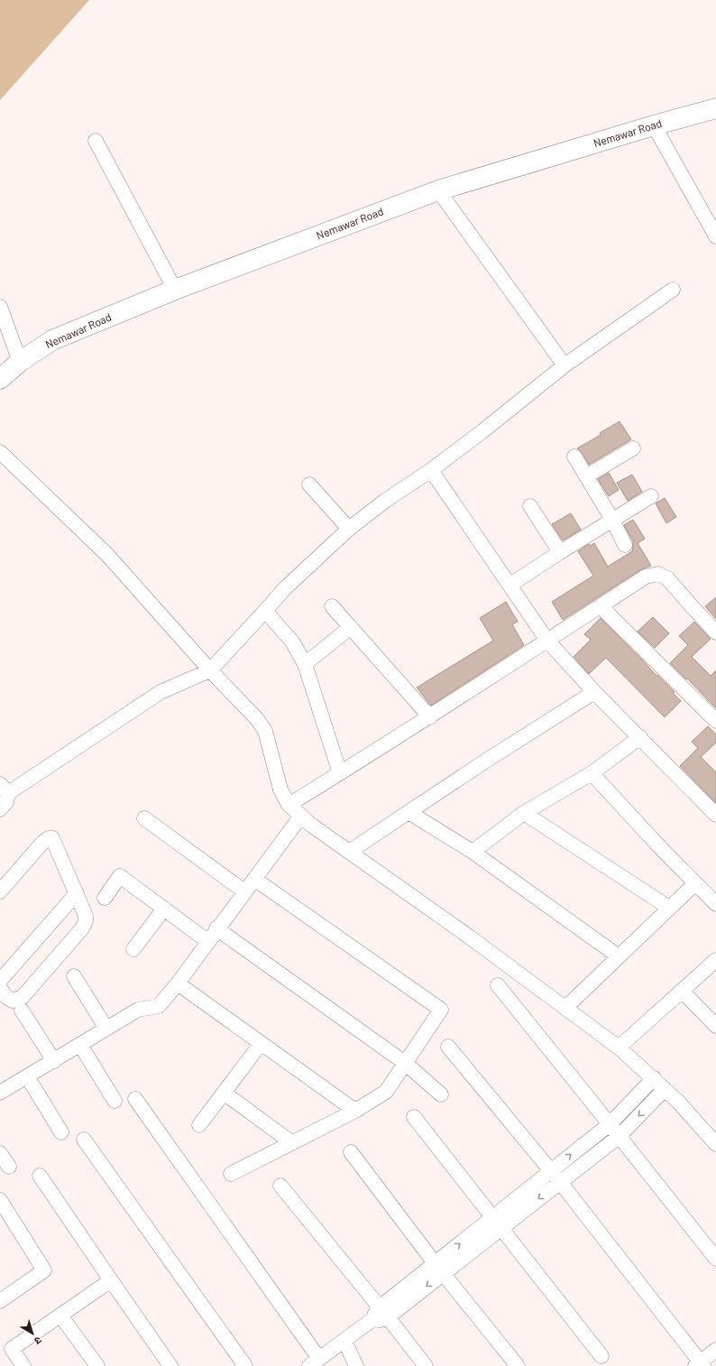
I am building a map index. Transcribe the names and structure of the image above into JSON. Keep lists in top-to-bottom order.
{
  "streets": {
    "highway": ["Nemawar Road"]
  },
  "north": "bottom right"
}
